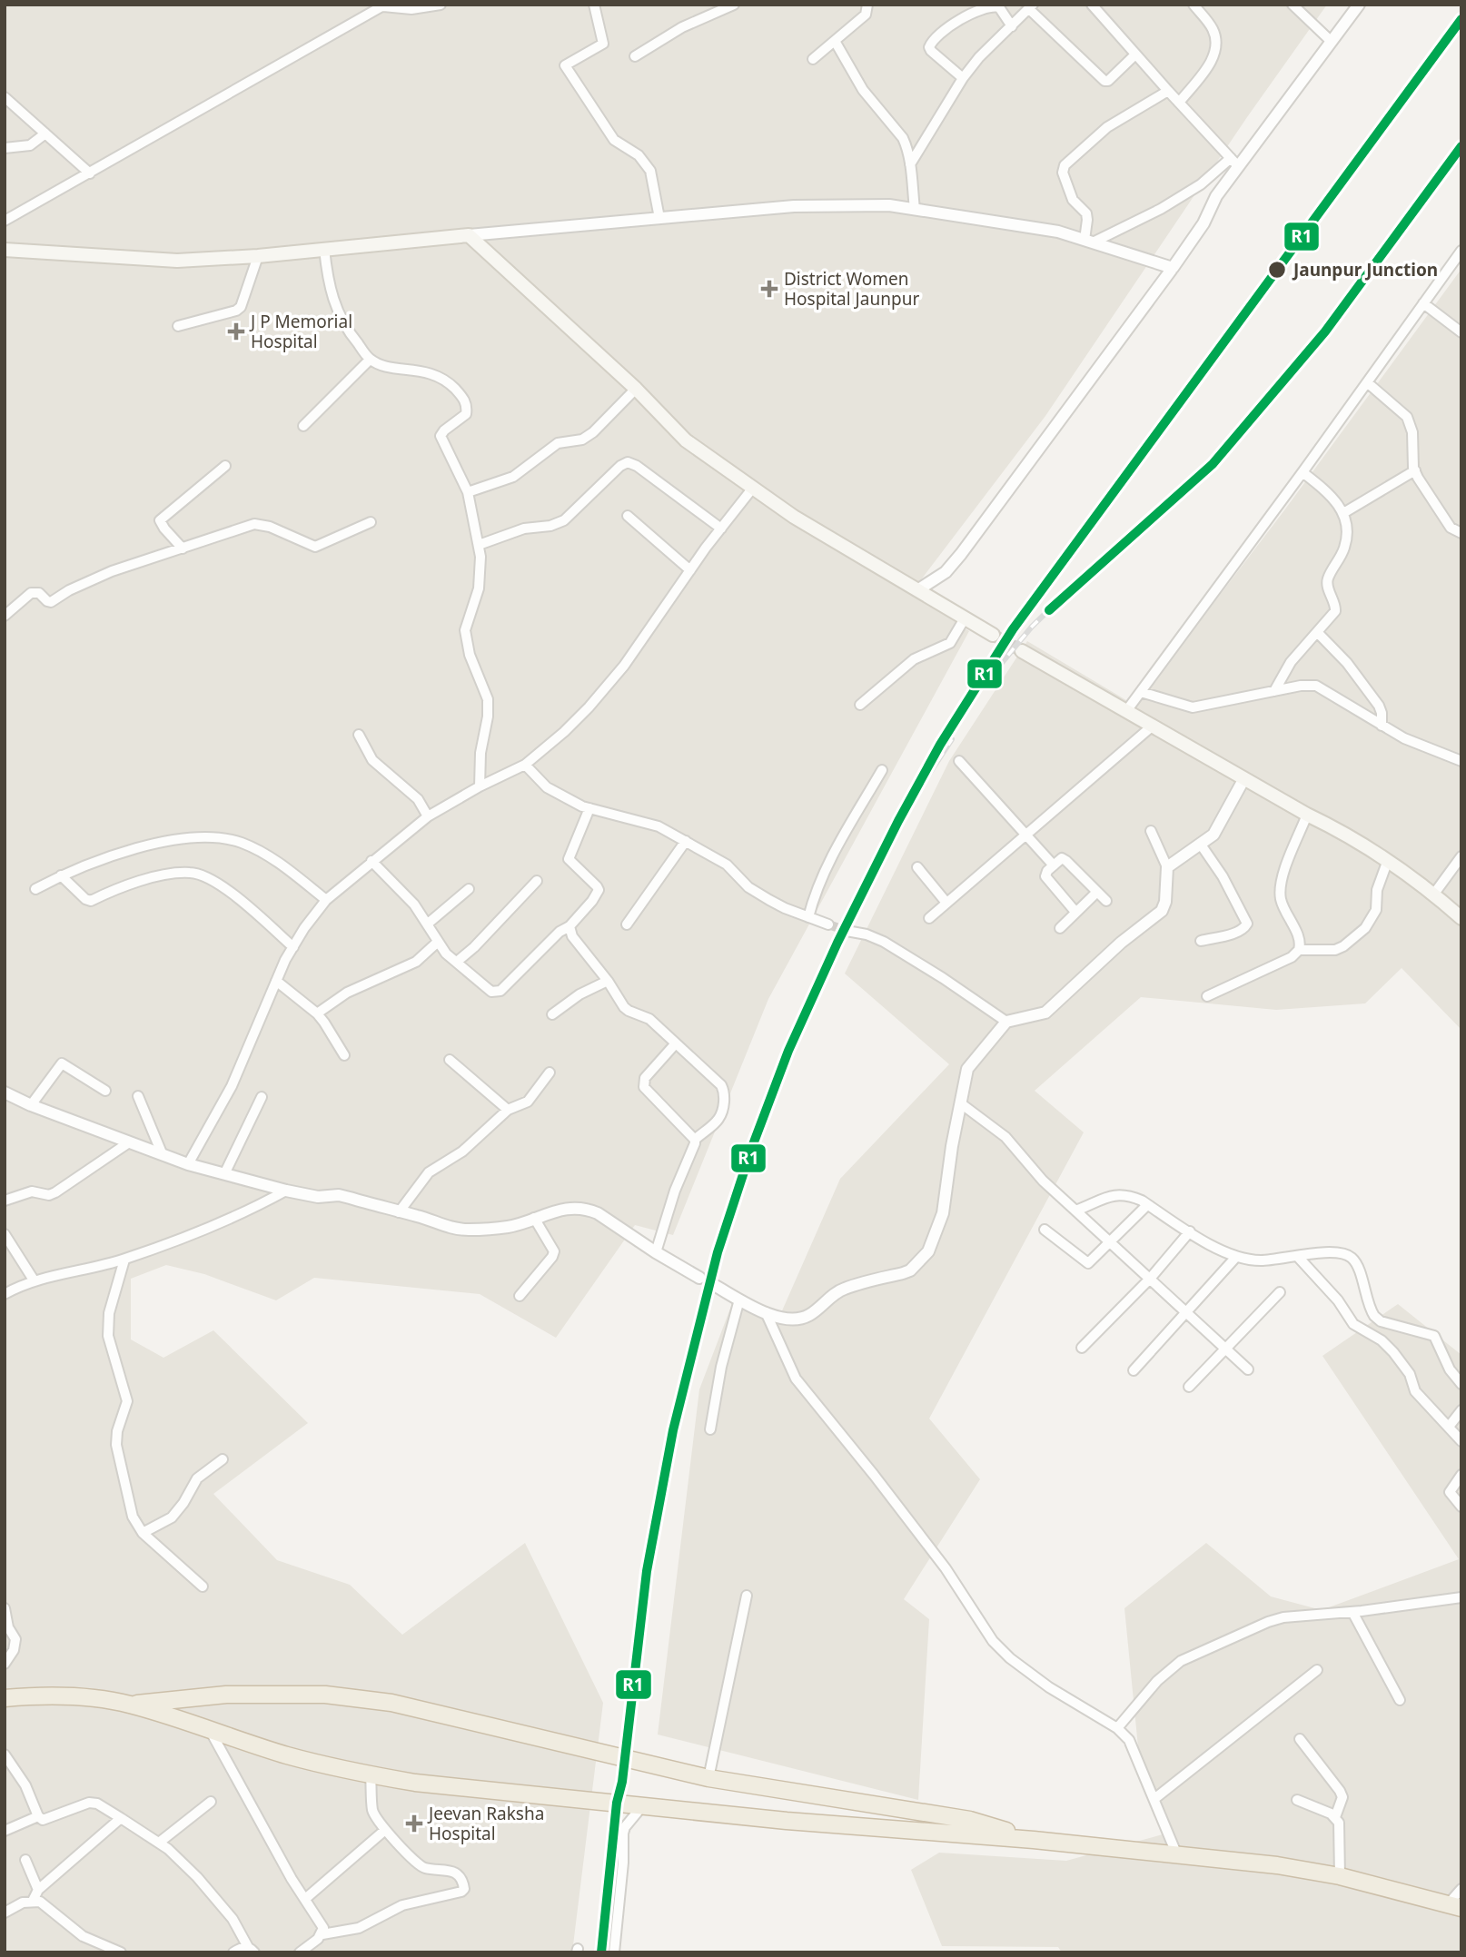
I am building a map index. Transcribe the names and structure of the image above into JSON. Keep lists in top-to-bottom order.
{
  "places": {
    "other": ["Jaunpur Junction"],
    "health": ["District Women Hospital Jaunpur", "J P Memorial Hospital", "Jeevan Raksha Hospital"]
  },
  "lines": ["transit line R1"]
}
